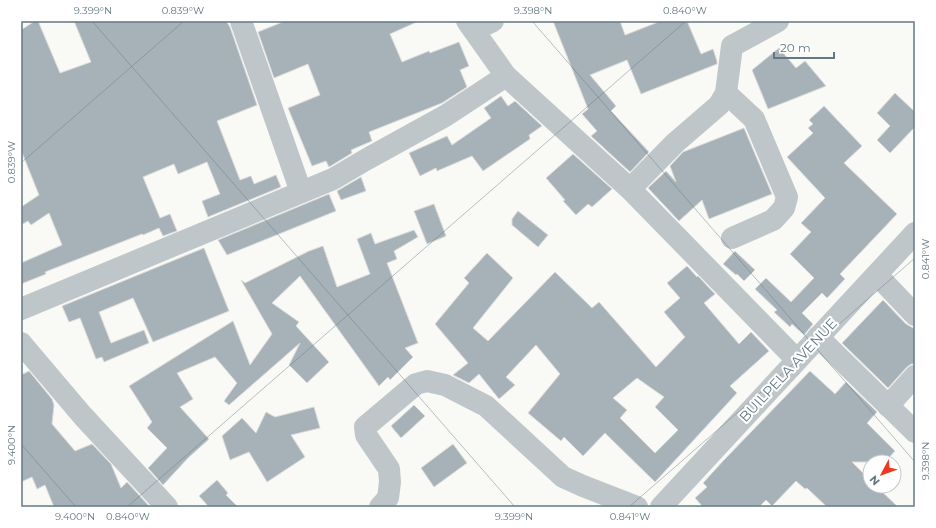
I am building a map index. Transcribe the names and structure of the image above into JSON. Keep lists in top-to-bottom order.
{
  "streets": {
    "street": ["BUILPELA AVENUE"]
  },
  "scale_bar": "20 m",
  "north": "bottom left",
  "coordinates": [
    "9.399°N",
    "0.839°W",
    "9.398°N",
    "0.840°W",
    "0.841°W",
    "9.400°N"
  ]
}
